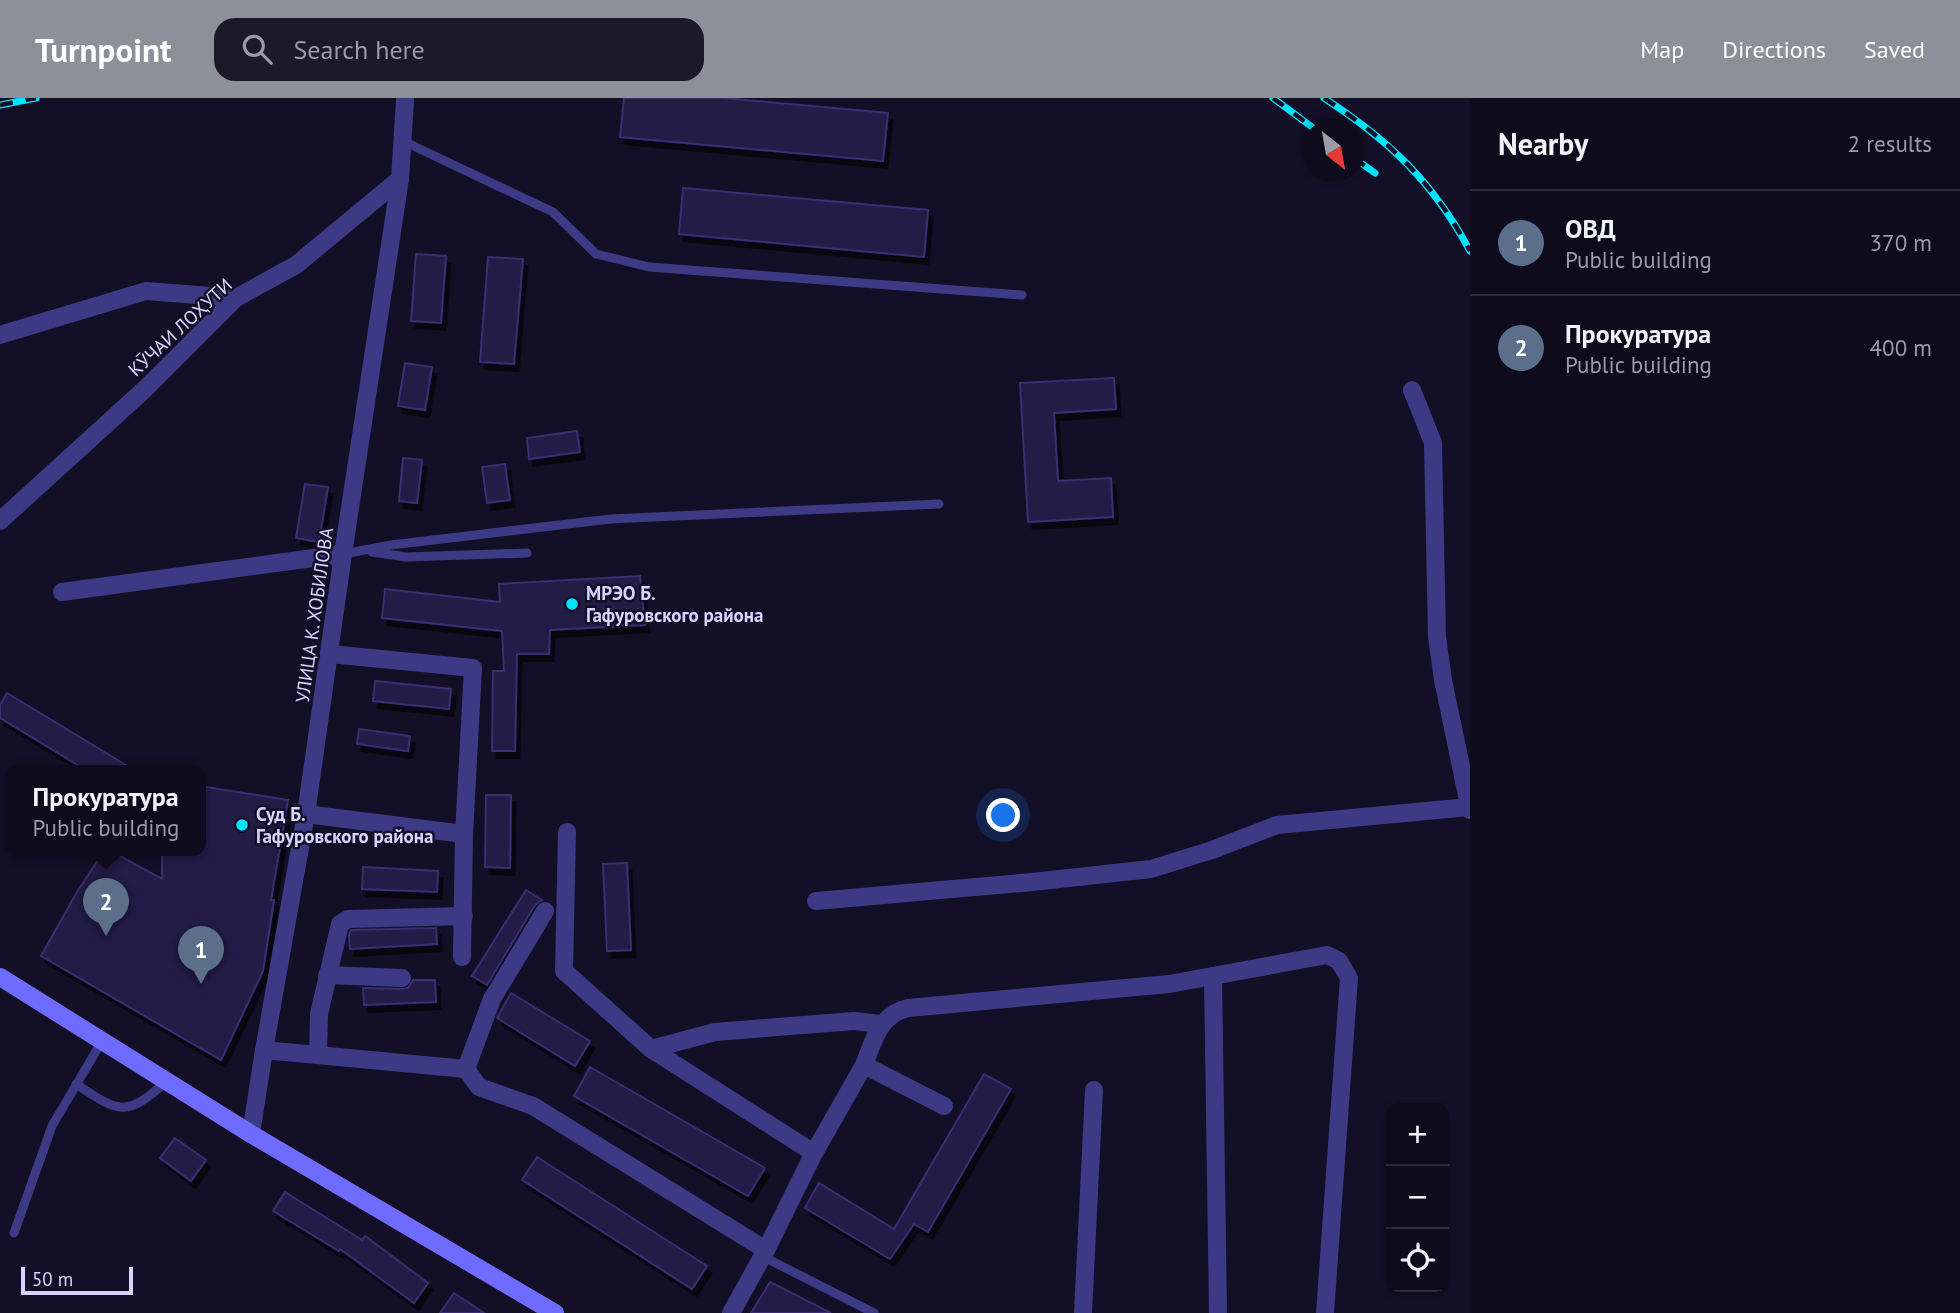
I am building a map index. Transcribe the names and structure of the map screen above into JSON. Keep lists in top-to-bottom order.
{
  "streets": {
    "street": ["КӮЧАИ ЛОҲУТИ", "УЛИЦА К. ХОБИЛОВА"]
  },
  "crossings": [
    ["КӮЧАИ ЛОҲУТИ", "УЛИЦА К. ХОБИЛОВА"]
  ],
  "places": ["МРЭО Б. Гафуровского района", "Суд Б. Гафуровского района"],
  "scale_bar": "50 m",
  "north": "bottom right",
  "page": {
    "header": "Turnpoint",
    "search": "Search here",
    "nav": ["Map", "Directions", "Saved"],
    "heading": ["Nearby", "2 results"],
    "list": [
      {
        "mark": "1",
        "name": "ОВД",
        "note": "Public building",
        "value": "370 m"
      },
      {
        "mark": "2",
        "name": "Прокуратура",
        "note": "Public building",
        "value": "400 m"
      }
    ],
    "popup": ["Прокуратура", "Public building"],
    "pins": ["2", "1"],
    "map_buttons": ["+", "−"],
    "scale": "50 m"
  }
}
